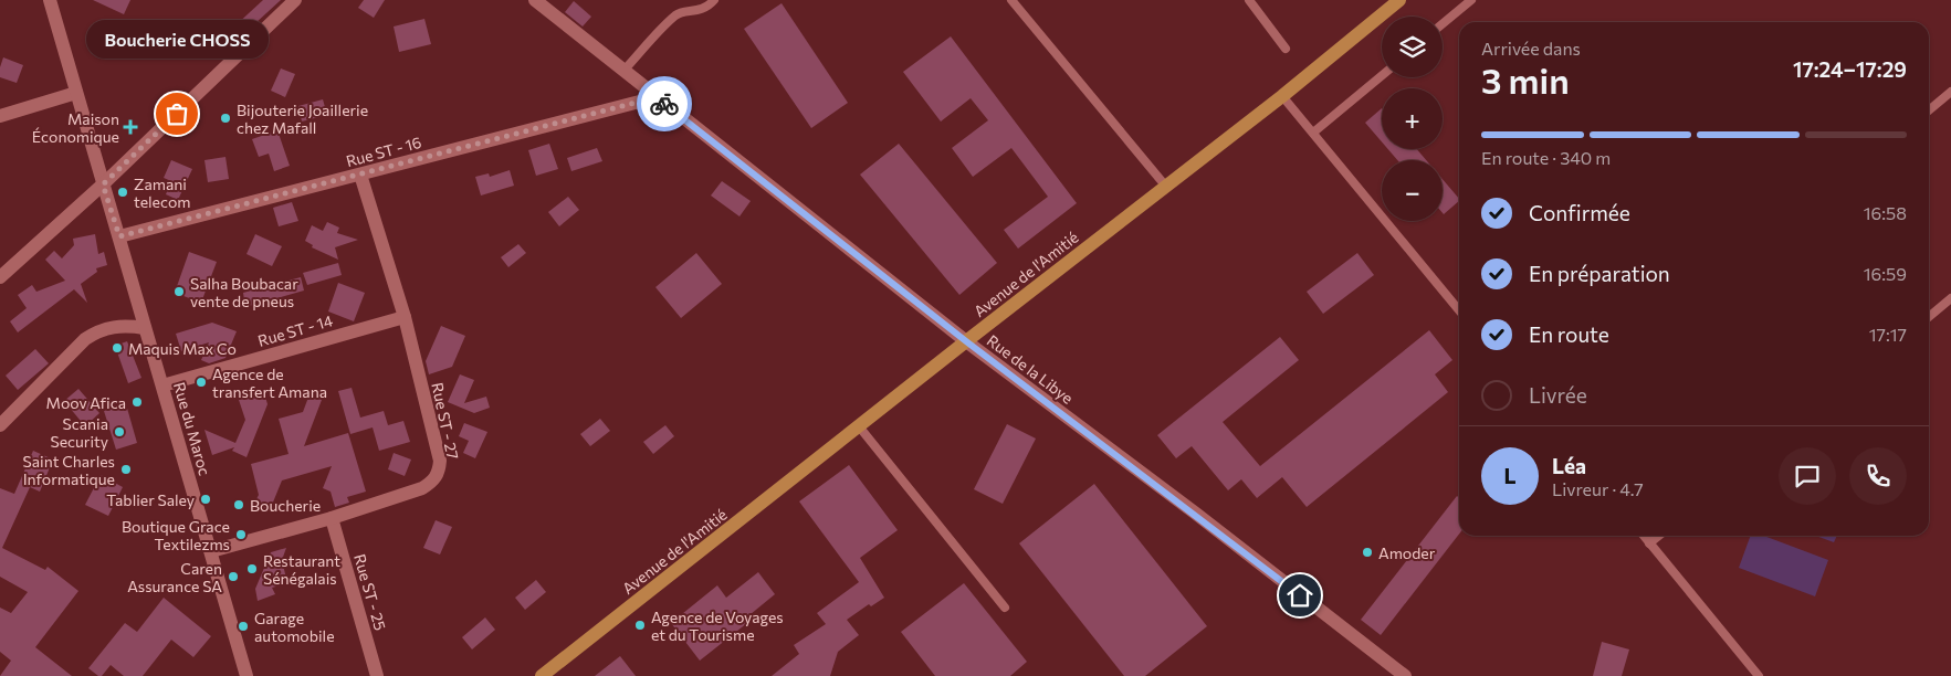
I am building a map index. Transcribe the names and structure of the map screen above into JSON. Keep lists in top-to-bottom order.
{
  "streets": {
    "main road": ["Avenue de l'Amitié"],
    "street": [
      "Rue ST - 16",
      "Rue ST - 14",
      "Rue de la Libye",
      "Rue ST - 27",
      "Rue du Maroc",
      "Rue ST - 25"
    ]
  },
  "crossings": [
    ["Rue ST - 16", "Rue de la Libye"],
    ["Rue ST - 16", "Rue ST - 27"],
    ["Rue ST - 16", "Rue du Maroc"],
    ["Avenue de l'Amitié", "Rue de la Libye"],
    ["Rue ST - 14", "Rue ST - 27"],
    ["Rue ST - 14", "Rue du Maroc"],
    ["Rue ST - 27", "Rue du Maroc"],
    ["Rue ST - 27", "Rue ST - 25"]
  ],
  "places": {
    "other": [
      "Boucherie CHOSS",
      "Bijouterie Joaillerie chez Mafall",
      "Zamani telecom",
      "Salha Boubacar vente de pneus",
      "Maquis Max Co",
      "Agence de transfert Amana",
      "Moov Afica",
      "Scania Security",
      "Saint Charles Informatique",
      "Tablier Saley",
      "Boucherie",
      "Boutique Grace Textilezms",
      "Amoder",
      "Restaurant Sénégalais",
      "Caren Assurance SA",
      "Agence de Voyages et du Tourisme",
      "Garage automobile"
    ],
    "health": ["Maison Économique"]
  },
  "page": {
    "map_buttons": ["+", "−"],
    "bubble": "Boucherie CHOSS",
    "heading": ["3 min", "Arrivée dans", "17:24–17:29"],
    "panel": ["Léa", "Livreur · 4.7"],
    "bar": "En route · 340 m",
    "list": [
      ["Confirmée", "16:58"],
      ["En préparation", "16:59"],
      ["En route", "17:17"],
      "Livrée"
    ],
    "round": "L"
  }
}
